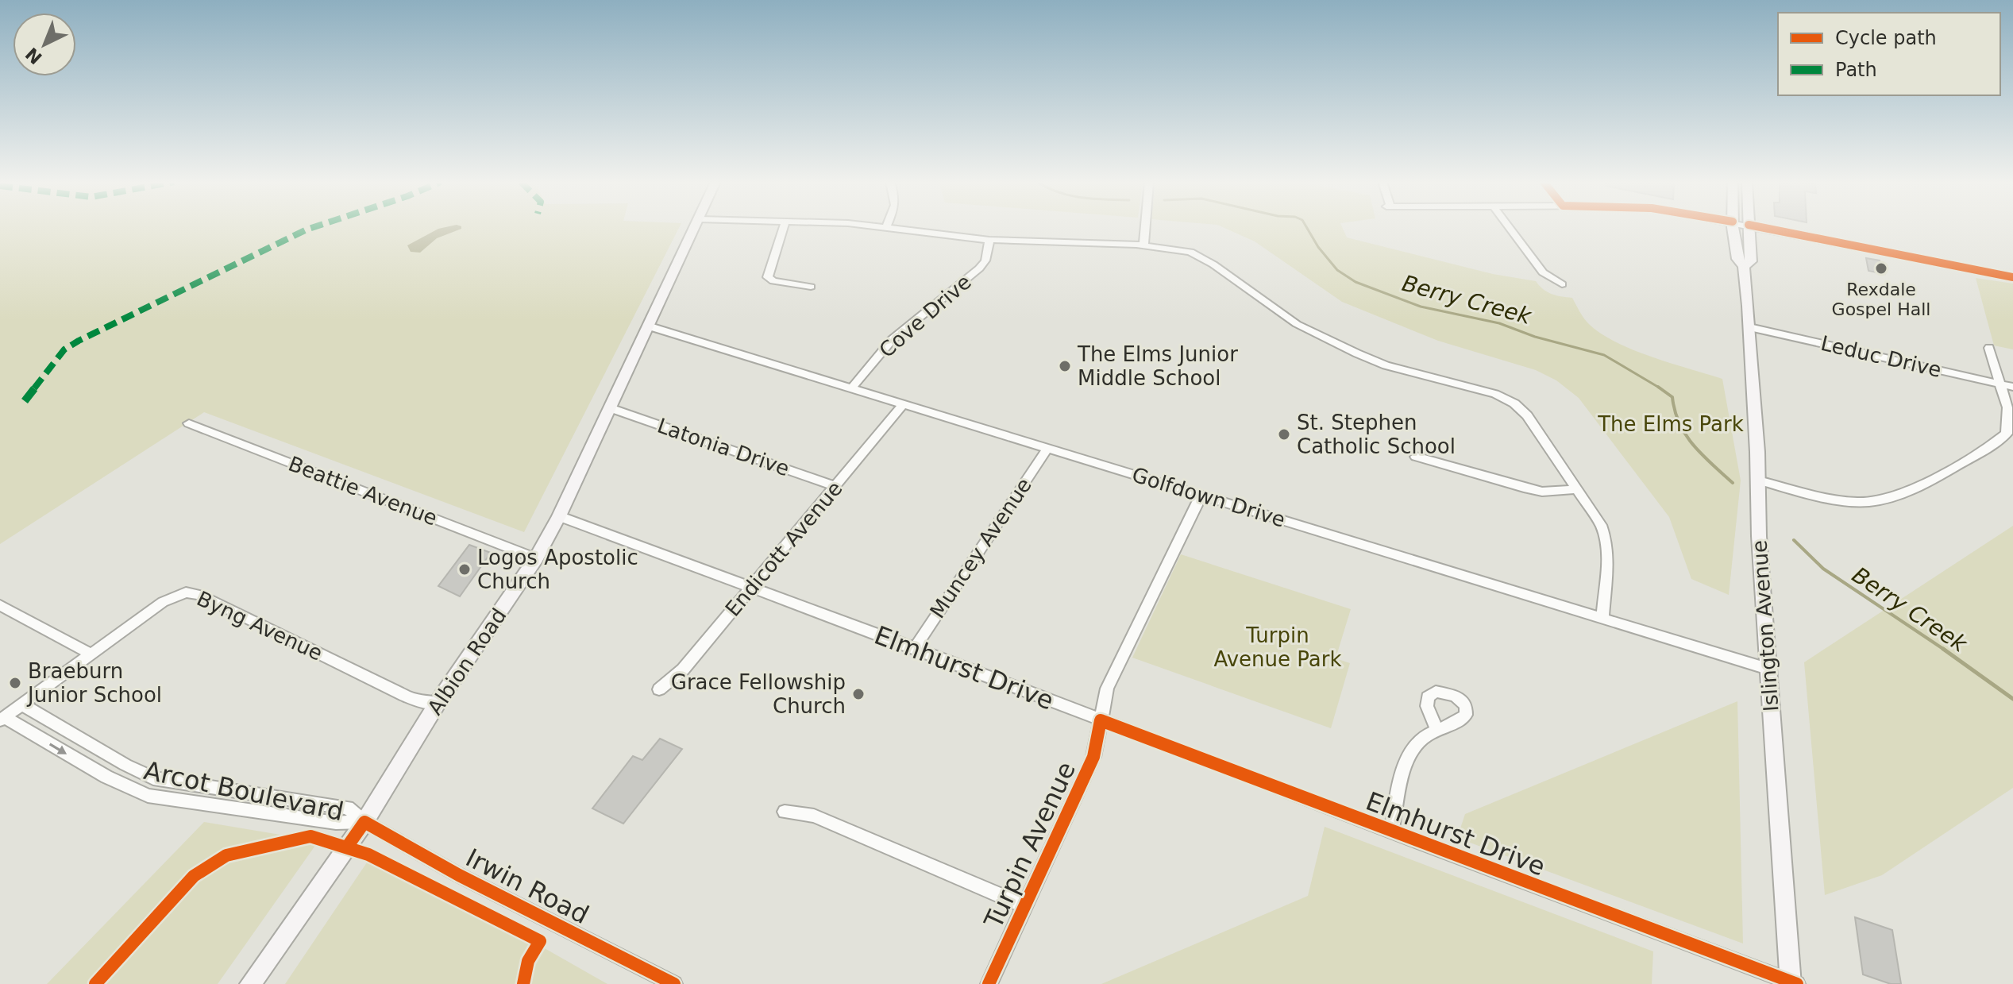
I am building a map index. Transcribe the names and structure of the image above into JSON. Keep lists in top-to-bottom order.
{
  "streets": {
    "main road": ["Islington Avenue", "Albion Road"],
    "street": [
      "Cove Drive",
      "Leduc Drive",
      "Latonia Drive",
      "Beattie Avenue",
      "Golfdown Drive",
      "Muncey Avenue",
      "Endicott Avenue",
      "Byng Avenue",
      "Elmhurst Drive",
      "Arcot Boulevard",
      "Turpin Avenue",
      "Irwin Road"
    ]
  },
  "crossings": [
    ["Cove Drive", "Golfdown Drive"],
    ["Leduc Drive", "Islington Avenue"],
    ["Latonia Drive", "Endicott Avenue"],
    ["Latonia Drive", "Albion Road"],
    ["Beattie Avenue", "Albion Road"],
    ["Golfdown Drive", "Muncey Avenue"],
    ["Golfdown Drive", "Endicott Avenue"],
    ["Golfdown Drive", "Islington Avenue"],
    ["Golfdown Drive", "Albion Road"],
    ["Golfdown Drive", "Turpin Avenue"],
    ["Muncey Avenue", "Elmhurst Drive"],
    ["Endicott Avenue", "Elmhurst Drive"],
    ["Byng Avenue", "Albion Road"],
    ["Islington Avenue", "Elmhurst Drive"],
    ["Albion Road", "Elmhurst Drive"],
    ["Albion Road", "Arcot Boulevard"],
    ["Albion Road", "Irwin Road"],
    ["Elmhurst Drive", "Turpin Avenue"],
    ["Arcot Boulevard", "Irwin Road"]
  ],
  "water": ["Berry Creek"],
  "parks": ["The Elms Park", "Turpin Avenue Park"],
  "places": [
    "Rexdale Gospel Hall",
    "The Elms Junior Middle School",
    "St. Stephen Catholic School",
    "Logos Apostolic Church",
    "Braeburn Junior School",
    "Grace Fellowship Church"
  ],
  "legend": ["Cycle path", "Path"],
  "north": "bottom left"
}
